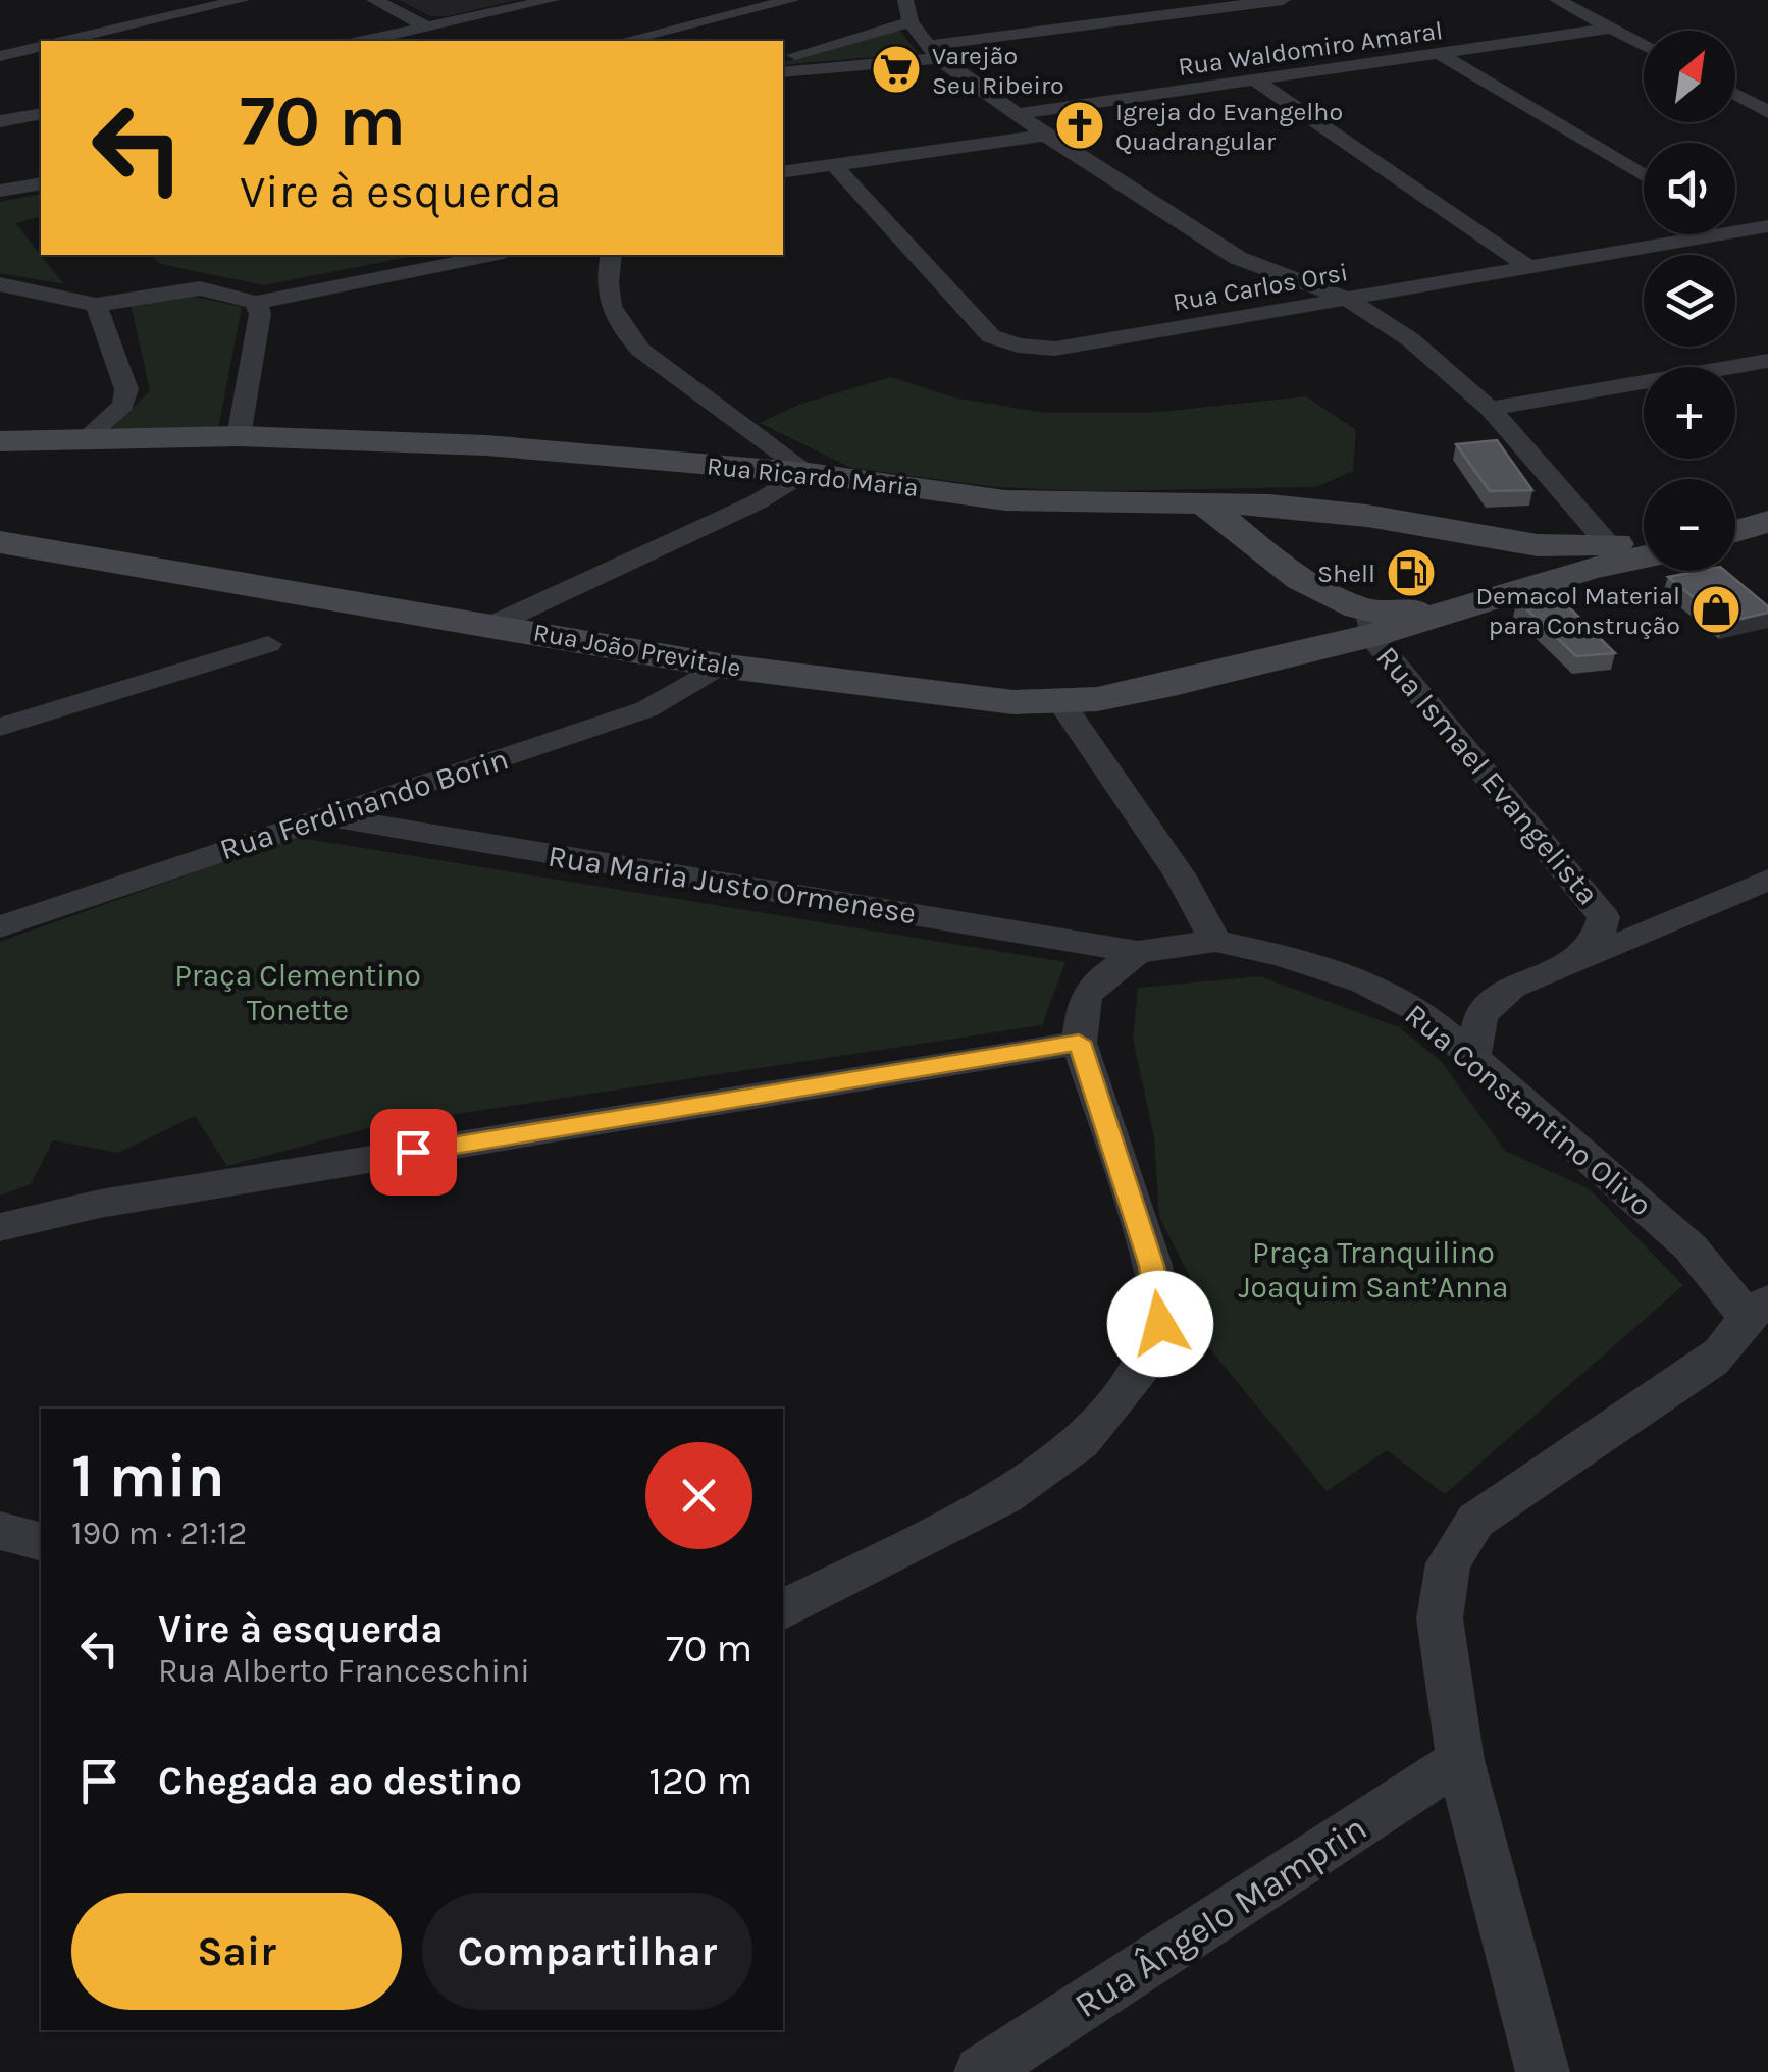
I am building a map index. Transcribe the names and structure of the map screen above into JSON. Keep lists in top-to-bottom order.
{
  "streets": {
    "main road": ["Rua Ricardo Maria", "Rua João Previtale"],
    "street": [
      "Rua Waldomiro Amaral",
      "Rua Carlos Orsi",
      "Rua Ismael Evangelista",
      "Rua Ferdinando Borin",
      "Rua Maria Justo Ormenese",
      "Rua Constantino Olivo",
      "Rua Ângelo Mamprin"
    ]
  },
  "crossings": [
    ["Rua João Previtale", "Rua Ismael Evangelista"],
    ["Rua João Previtale", "Rua Ferdinando Borin"],
    ["Rua Ferdinando Borin", "Rua Maria Justo Ormenese"],
    ["Rua Maria Justo Ormenese", "Rua Constantino Olivo"]
  ],
  "parks": ["Praça Clementino Tonette", "Praça Tranquilino Joaquim Sant’Anna"],
  "places": {
    "supermarket": ["Varejão Seu Ribeiro"],
    "church": ["Igreja do Evangelho Quadrangular"],
    "fuel station": ["Shell"],
    "shop": ["Demacol Material para Construção"]
  },
  "north": "top right",
  "page": {
    "map_buttons": ["+", "−"],
    "turn": ["70 m", "Vire à esquerda"],
    "heading": ["1 min", "190 m · 21:12"],
    "list": [
      {
        "name": "Vire à esquerda",
        "note": "Rua Alberto Franceschini",
        "value": "70 m"
      },
      {
        "name": "Chegada ao destino",
        "value": "120 m"
      }
    ],
    "buttons": ["Sair", "Compartilhar"]
  }
}
